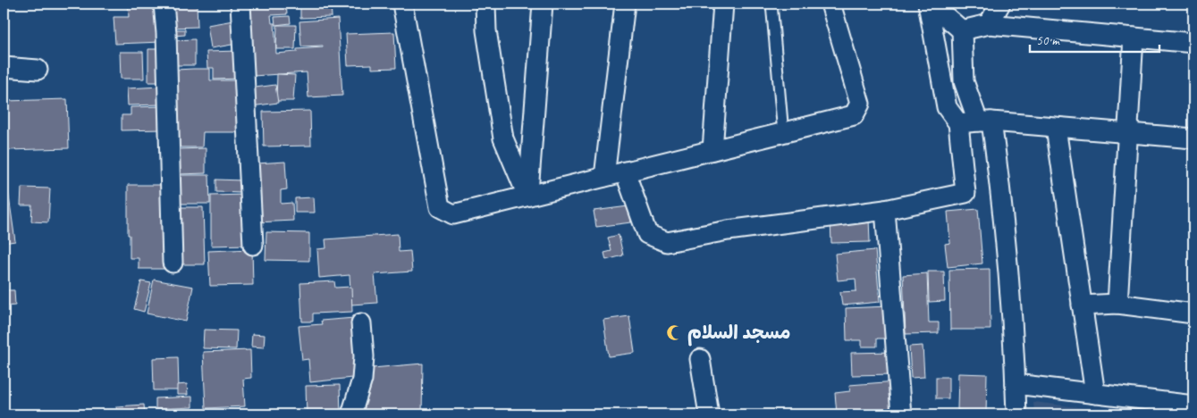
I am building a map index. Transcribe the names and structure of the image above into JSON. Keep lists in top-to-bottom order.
{
  "places": {
    "mosque": ["مسجد السلام"]
  },
  "scale_bar": "50 m"
}
